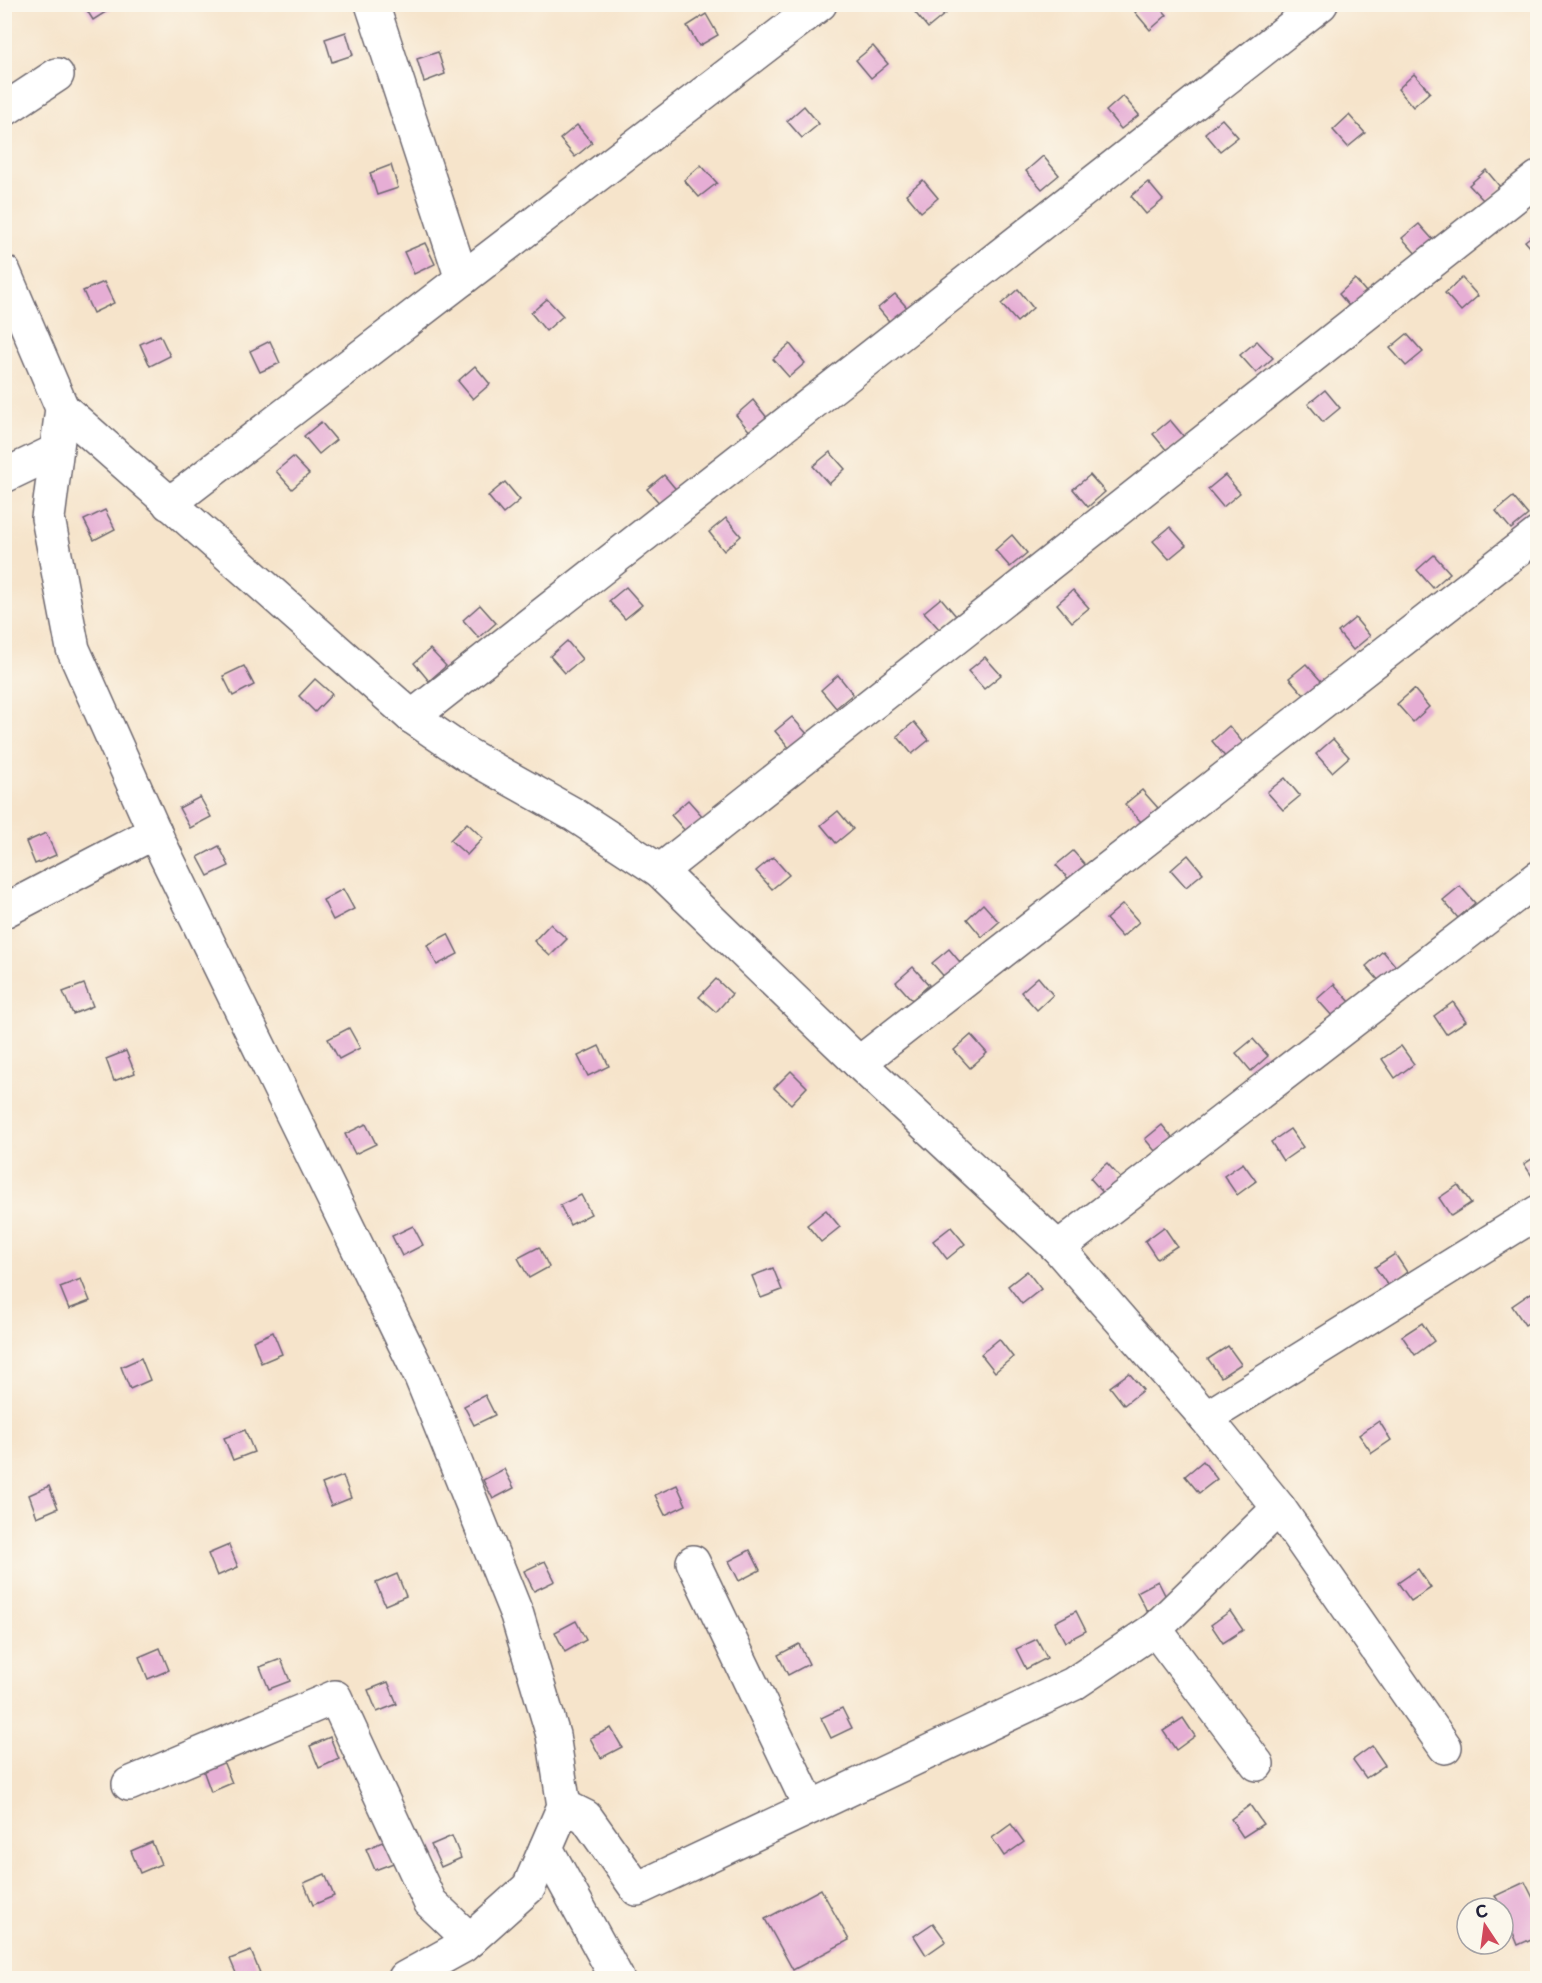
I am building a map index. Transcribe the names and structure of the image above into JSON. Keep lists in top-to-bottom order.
{
  "north": "top"
}
